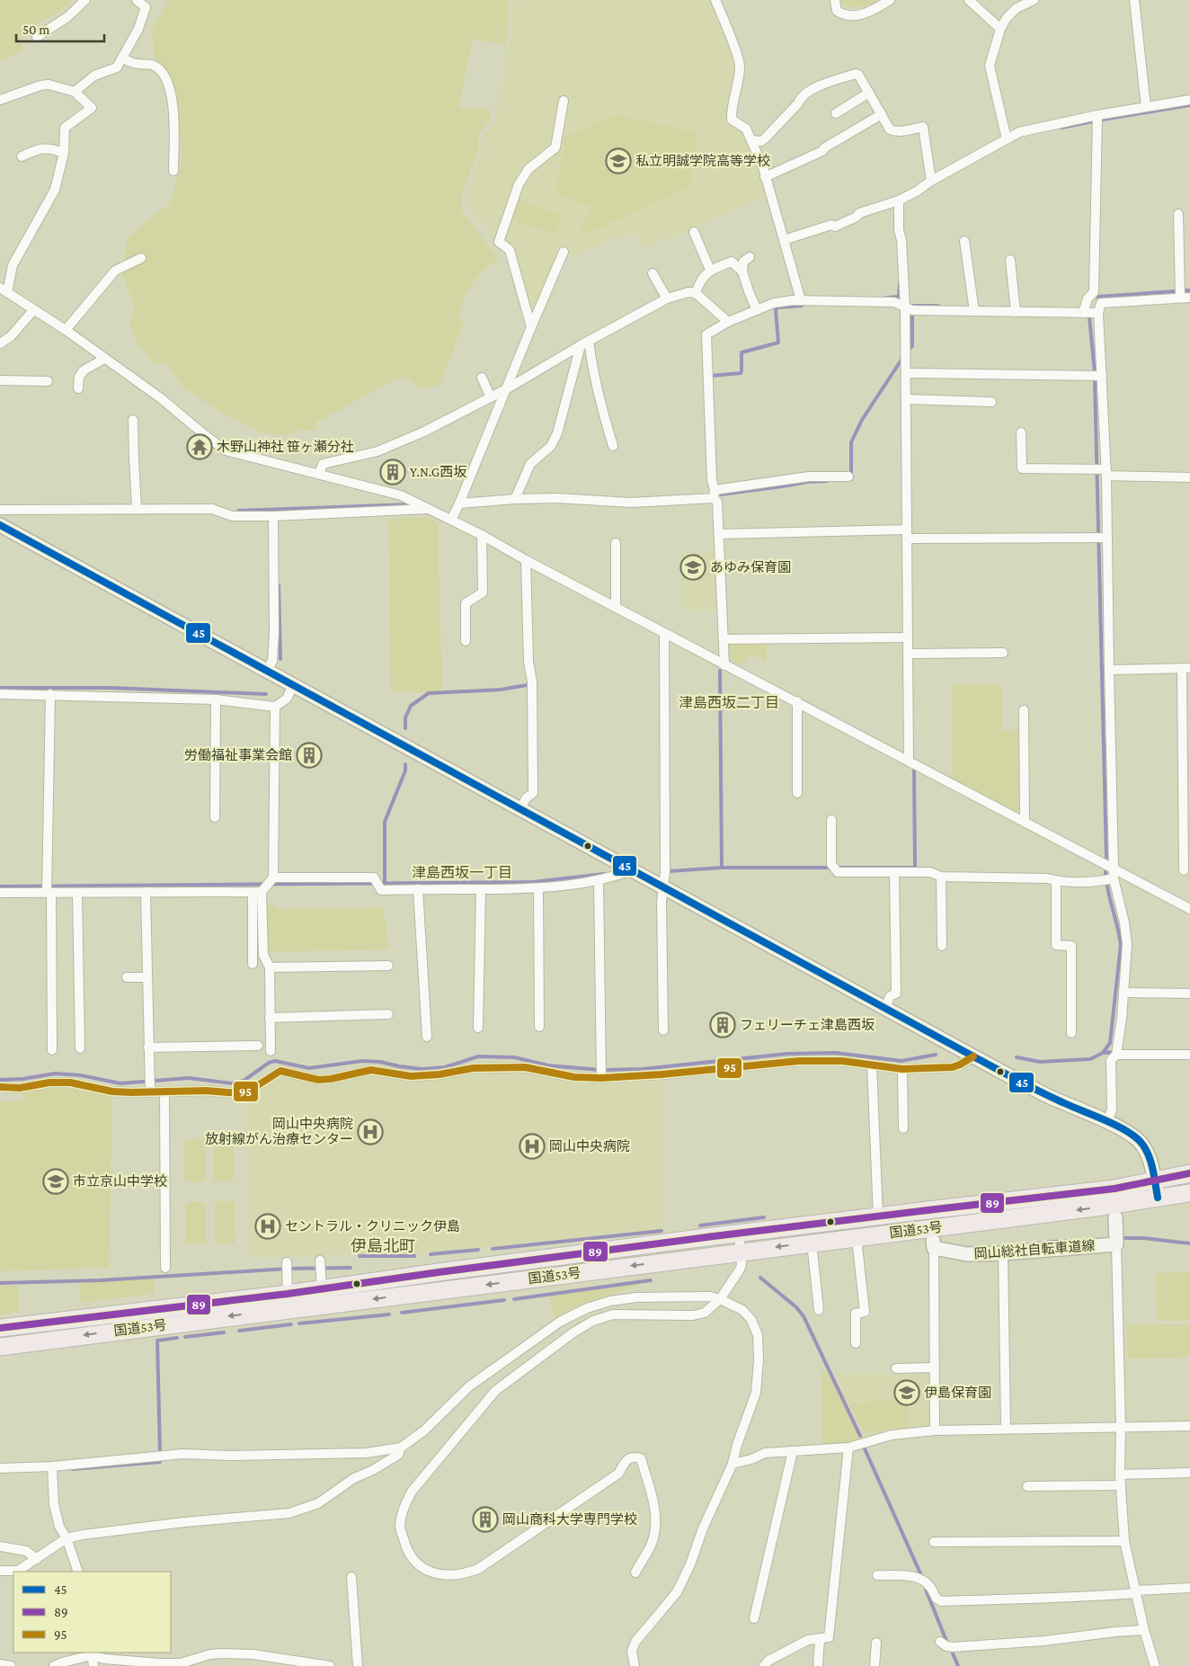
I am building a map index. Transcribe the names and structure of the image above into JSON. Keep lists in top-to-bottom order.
{
  "streets": {
    "highway": ["国道53号"],
    "street": ["岡山総社自転車道線"]
  },
  "crossings": [
    ["国道53号", "岡山総社自転車道線"]
  ],
  "districts": ["津島西坂二丁目", "津島西坂一丁目", "伊島北町"],
  "places": {
    "school or university": [
      "私立明誠学院高等学校",
      "あゆみ保育園",
      "市立京山中学校",
      "伊島保育園"
    ],
    "temple": ["木野山神社 笹ヶ瀬分社"],
    "building": [
      "Y.N.G西坂",
      "労働福祉事業会館",
      "フェリーチェ津島西坂",
      "岡山商科大学専門学校"
    ],
    "hospital": ["岡山中央病院 放射線がん治療センター", "岡山中央病院", "セントラル・クリニック伊島"]
  },
  "lines": ["transit line 45", "transit line 95", "transit line 89"],
  "legend": ["45", "89", "95"],
  "scale_bar": "50 m"
}
